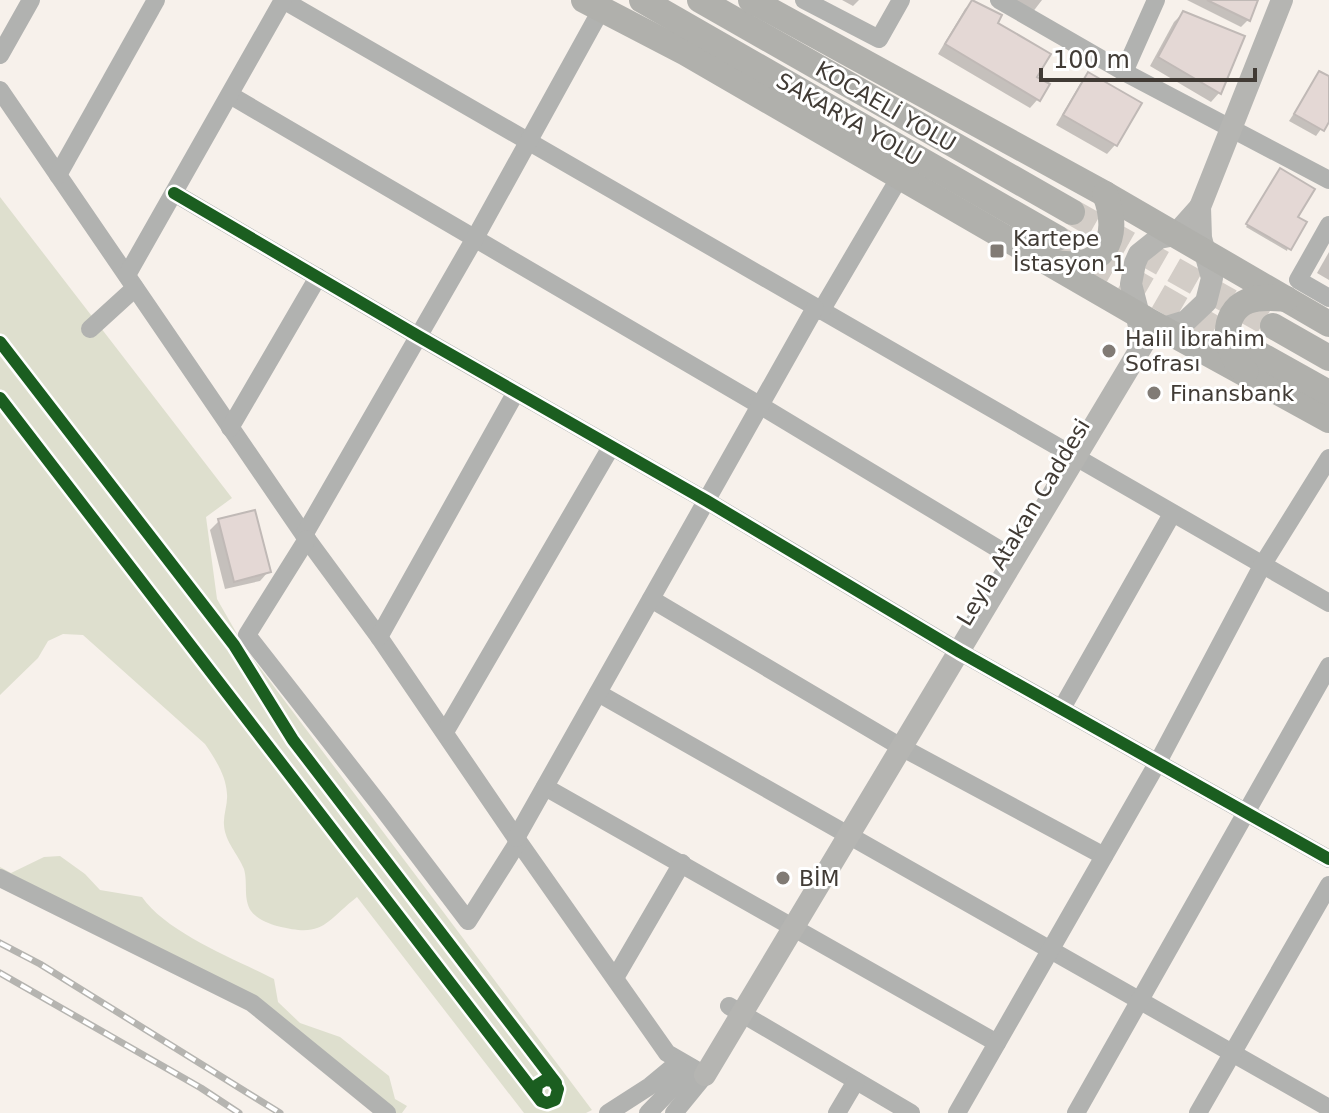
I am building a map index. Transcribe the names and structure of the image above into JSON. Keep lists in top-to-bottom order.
{
  "streets": {
    "highway": ["KOCAELİ YOLU", "SAKARYA YOLU"],
    "main road": ["Leyla Atakan Caddesi"]
  },
  "places": {
    "transit": ["Kartepe İstasyon 1"],
    "other": ["Halil İbrahim Sofrası", "Finansbank", "BİM"]
  },
  "scale_bar": "100 m"
}
